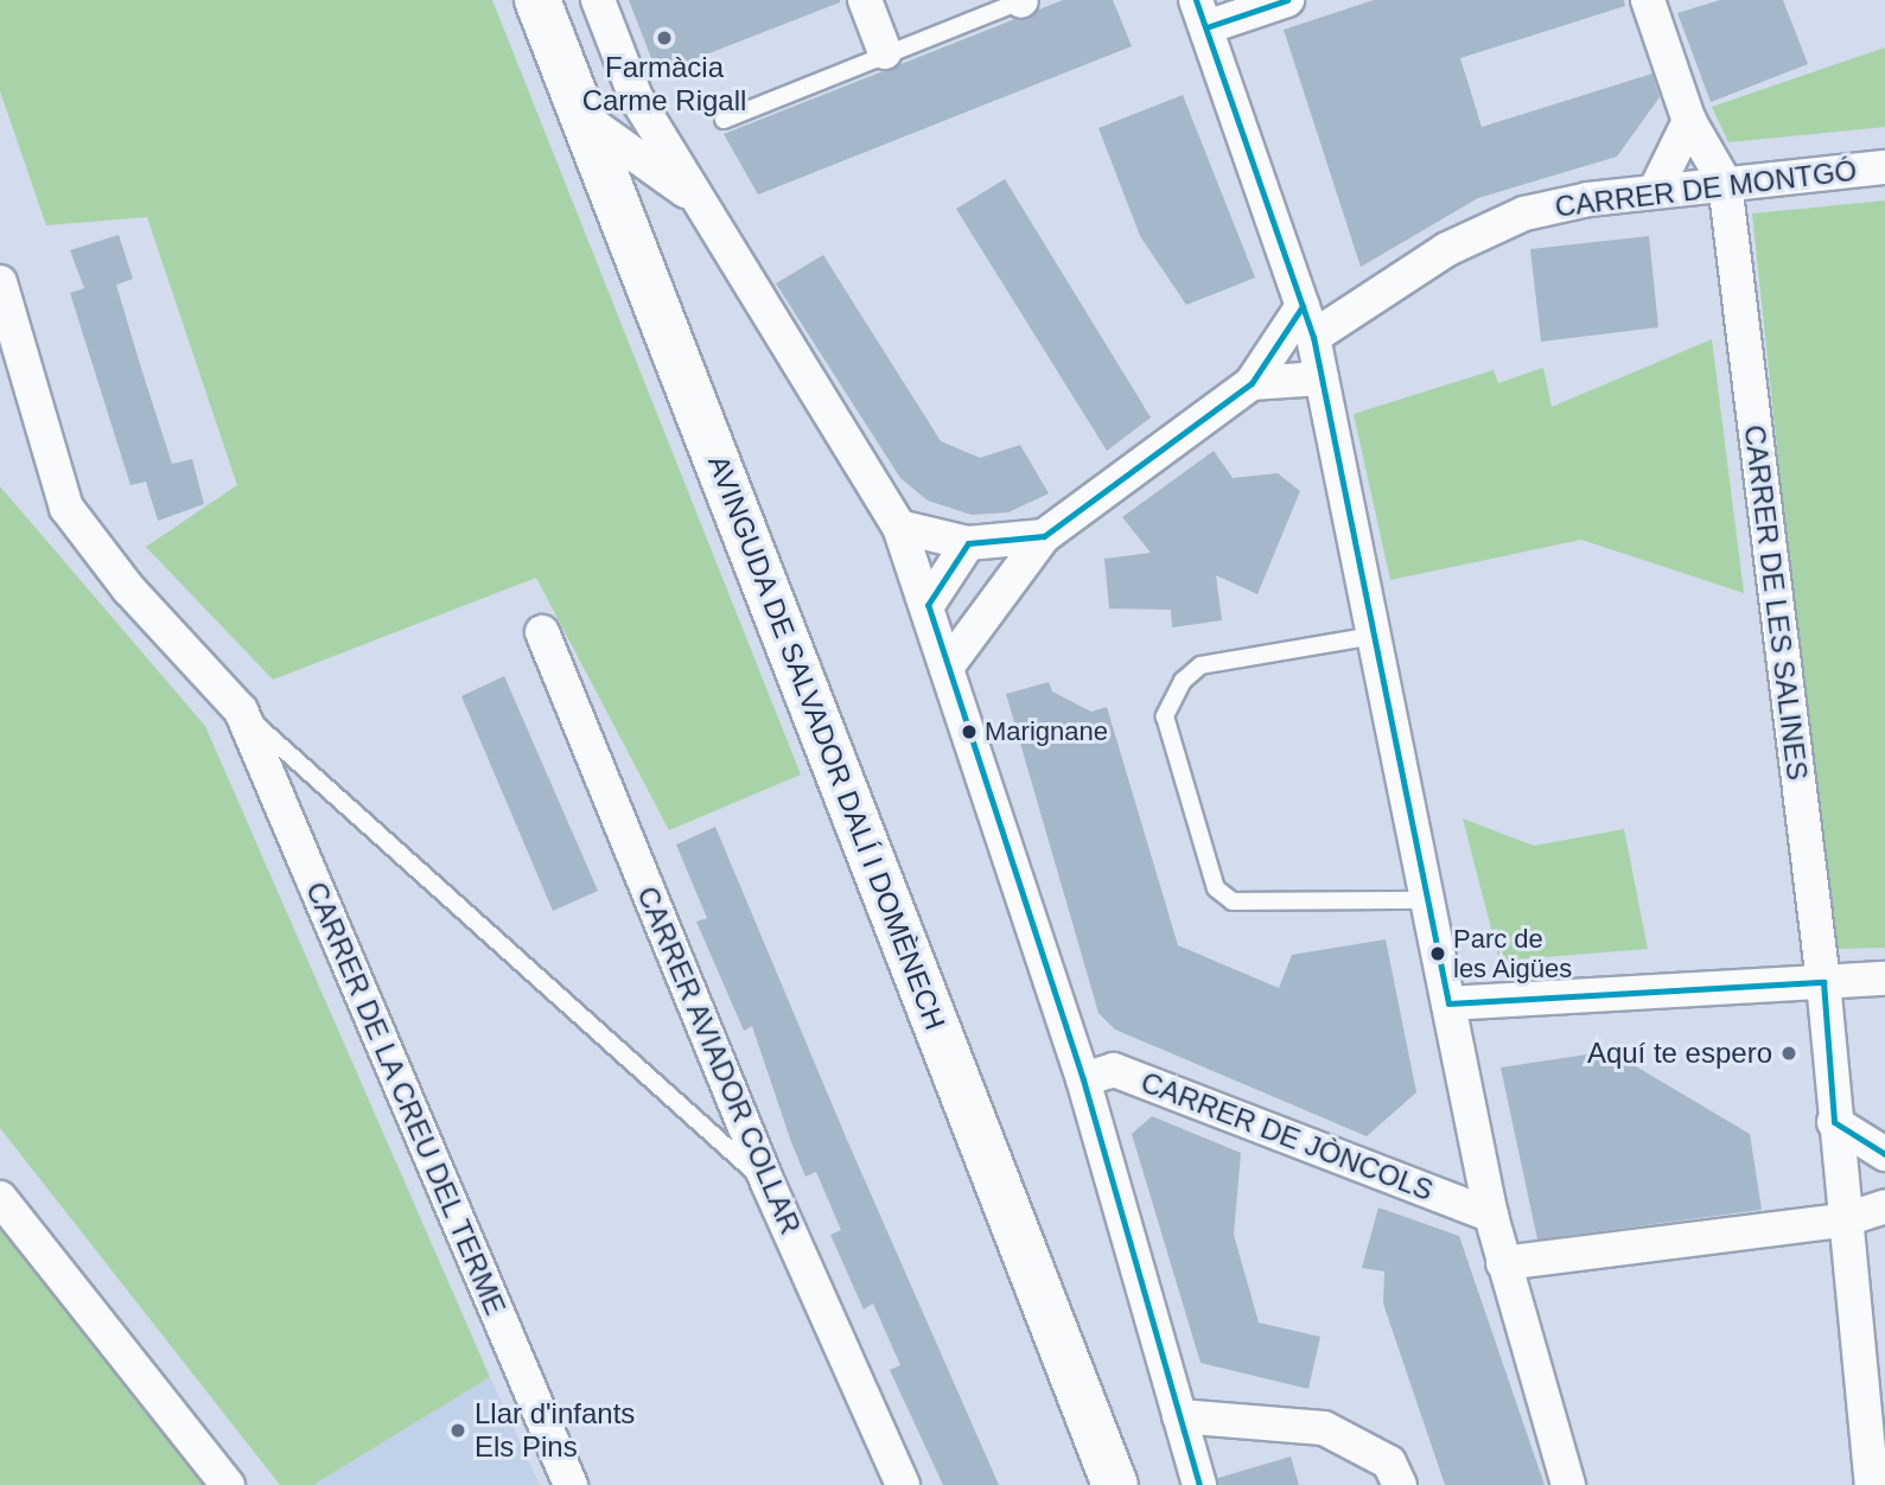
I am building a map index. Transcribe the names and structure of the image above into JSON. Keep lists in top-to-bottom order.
{
  "streets": {
    "main road": ["AVINGUDA DE SALVADOR DALÍ I DOMÈNECH"],
    "street": [
      "CARRER DE MONTGÓ",
      "CARRER DE LES SALINES",
      "CARRER AVIADOR COLLAR",
      "CARRER DE LA CREU DEL TERME",
      "CARRER DE JÒNCOLS"
    ]
  },
  "crossings": [
    ["CARRER DE MONTGÓ", "CARRER DE LES SALINES"]
  ],
  "places": [
    "Farmàcia Carme Rigall",
    "Marignane",
    "Parc de les Aigües",
    "Aquí te espero",
    "Llar d'infants Els Pins"
  ]
}
